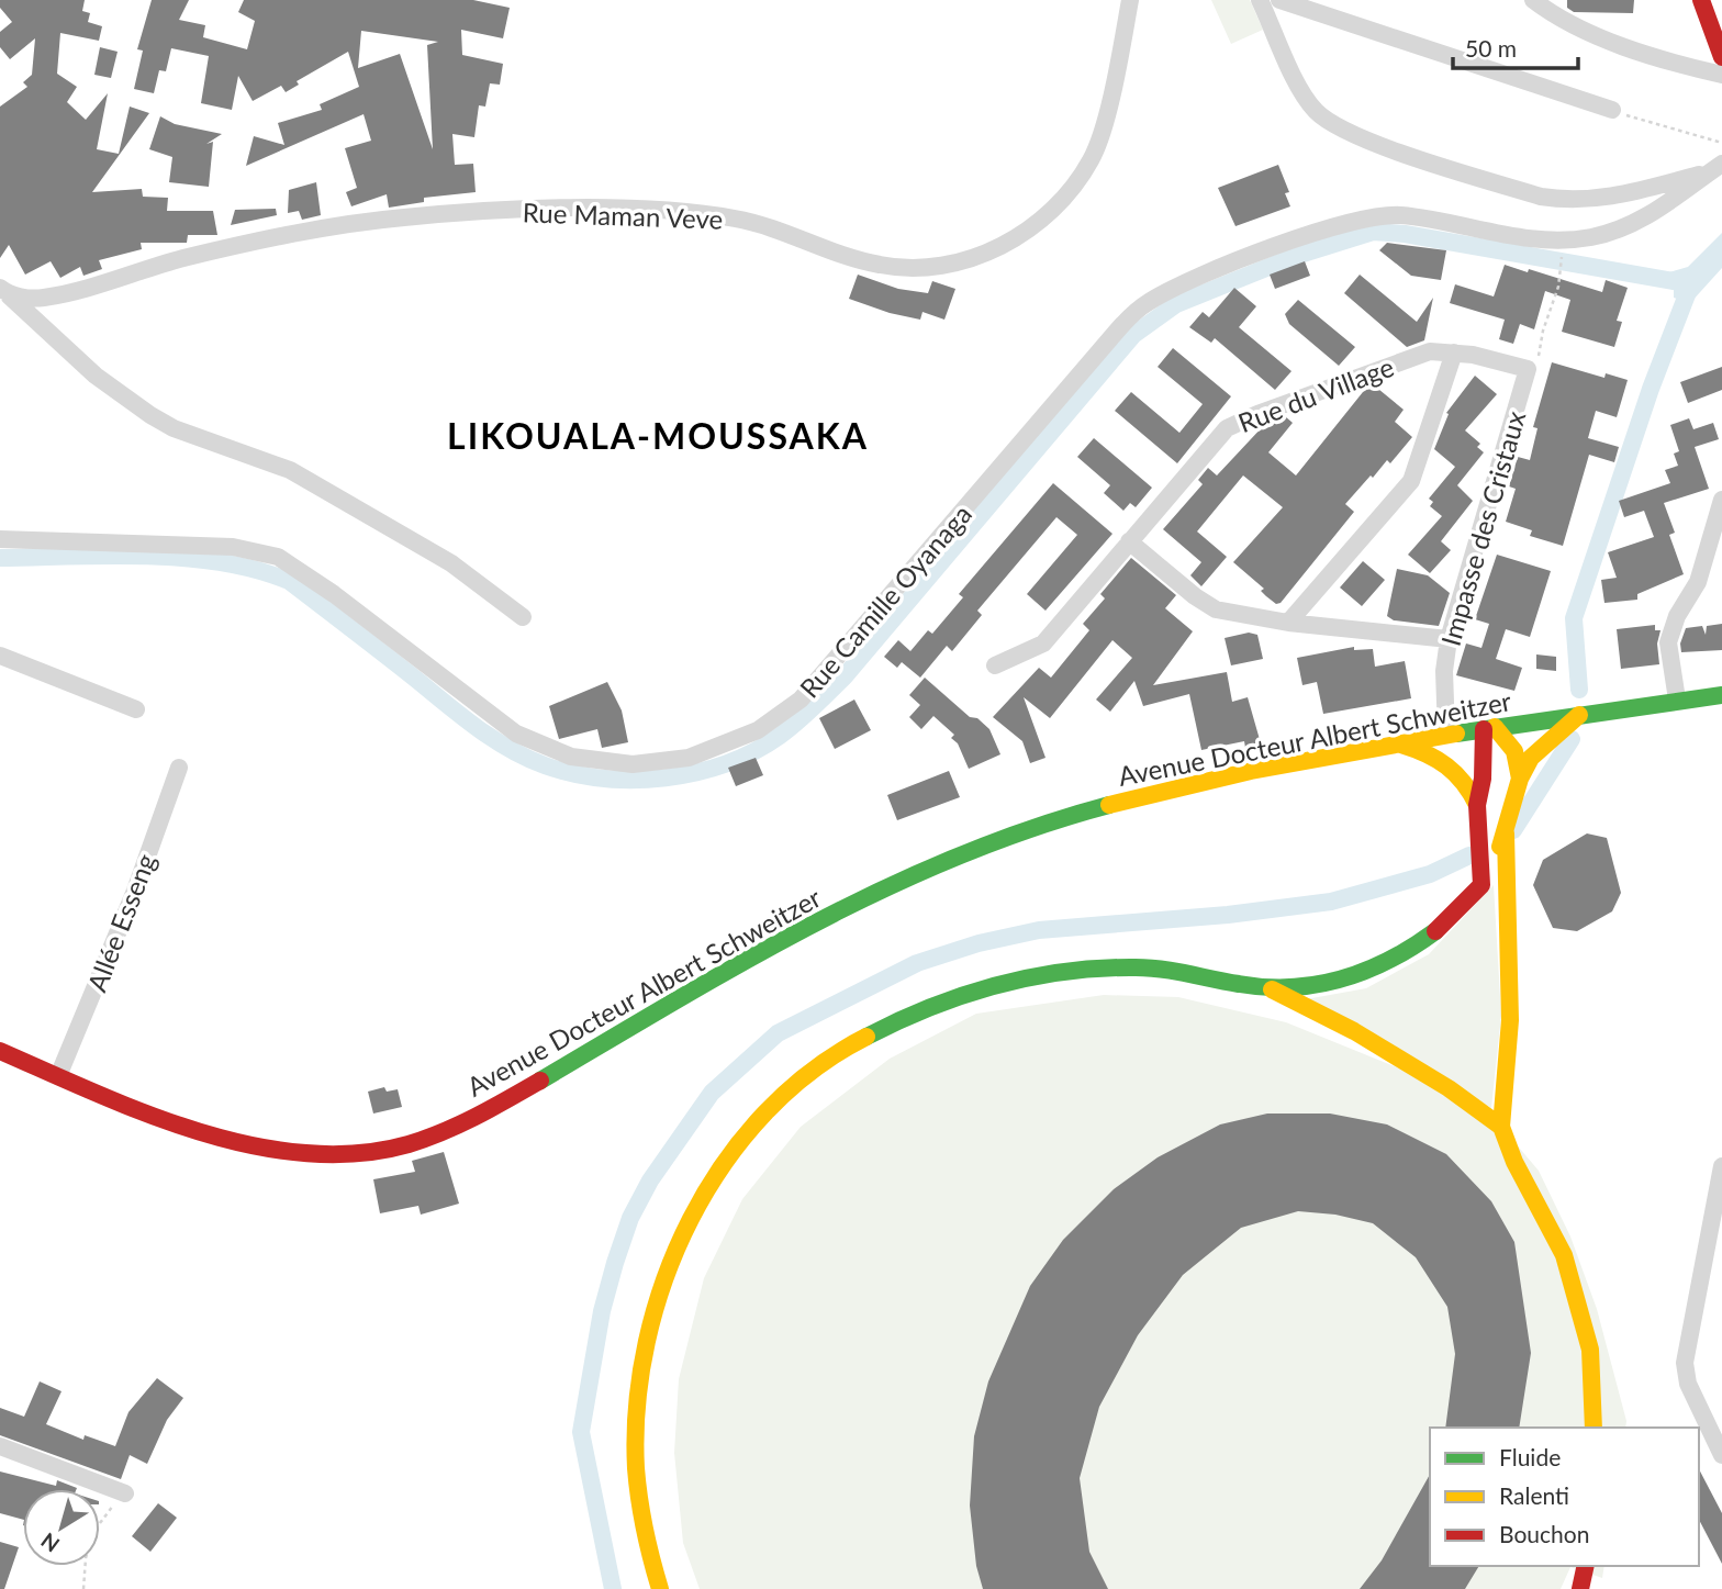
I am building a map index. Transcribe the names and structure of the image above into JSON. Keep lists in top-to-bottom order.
{
  "streets": {
    "main road": ["Avenue Docteur Albert Schweitzer"],
    "street": [
      "Rue Maman Veve",
      "Rue du Village",
      "Impasse des Cristaux",
      "Rue Camille Oyanaga",
      "Allée Esseng"
    ]
  },
  "crossings": [
    ["Rue du Village", "Impasse des Cristaux"],
    ["Impasse des Cristaux", "Avenue Docteur Albert Schweitzer"],
    ["Avenue Docteur Albert Schweitzer", "Allée Esseng"]
  ],
  "districts": ["LIKOUALA-MOUSSAKA"],
  "legend": ["Fluide", "Ralenti", "Bouchon"],
  "scale_bar": "50 m",
  "north": "bottom left"
}
